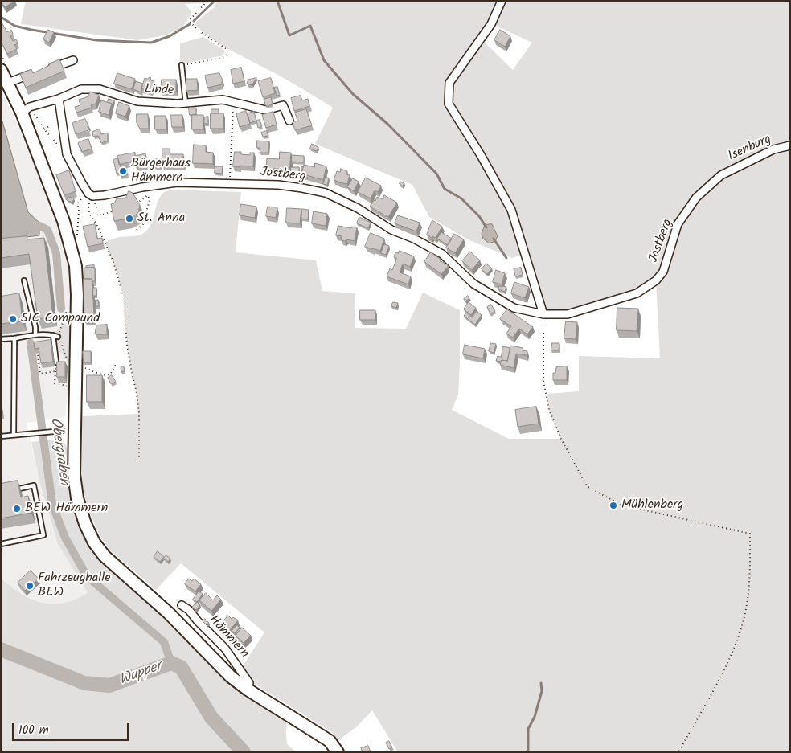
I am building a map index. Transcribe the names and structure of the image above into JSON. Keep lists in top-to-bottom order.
{
  "streets": {
    "street": [
      "Linde",
      "Isenburg",
      "Jostberg",
      "Hämmern"
    ]
  },
  "crossings": [
    ["Isenburg", "Jostberg"]
  ],
  "water": ["Obergraben", "Wupper"],
  "places": [
    "Bürgerhaus Hämmern",
    "St. Anna",
    "SIC Compound",
    "Mühlenberg",
    "BEW Hämmern",
    "Fahrzeughalle BEW"
  ],
  "scale_bar": "100 m"
}
